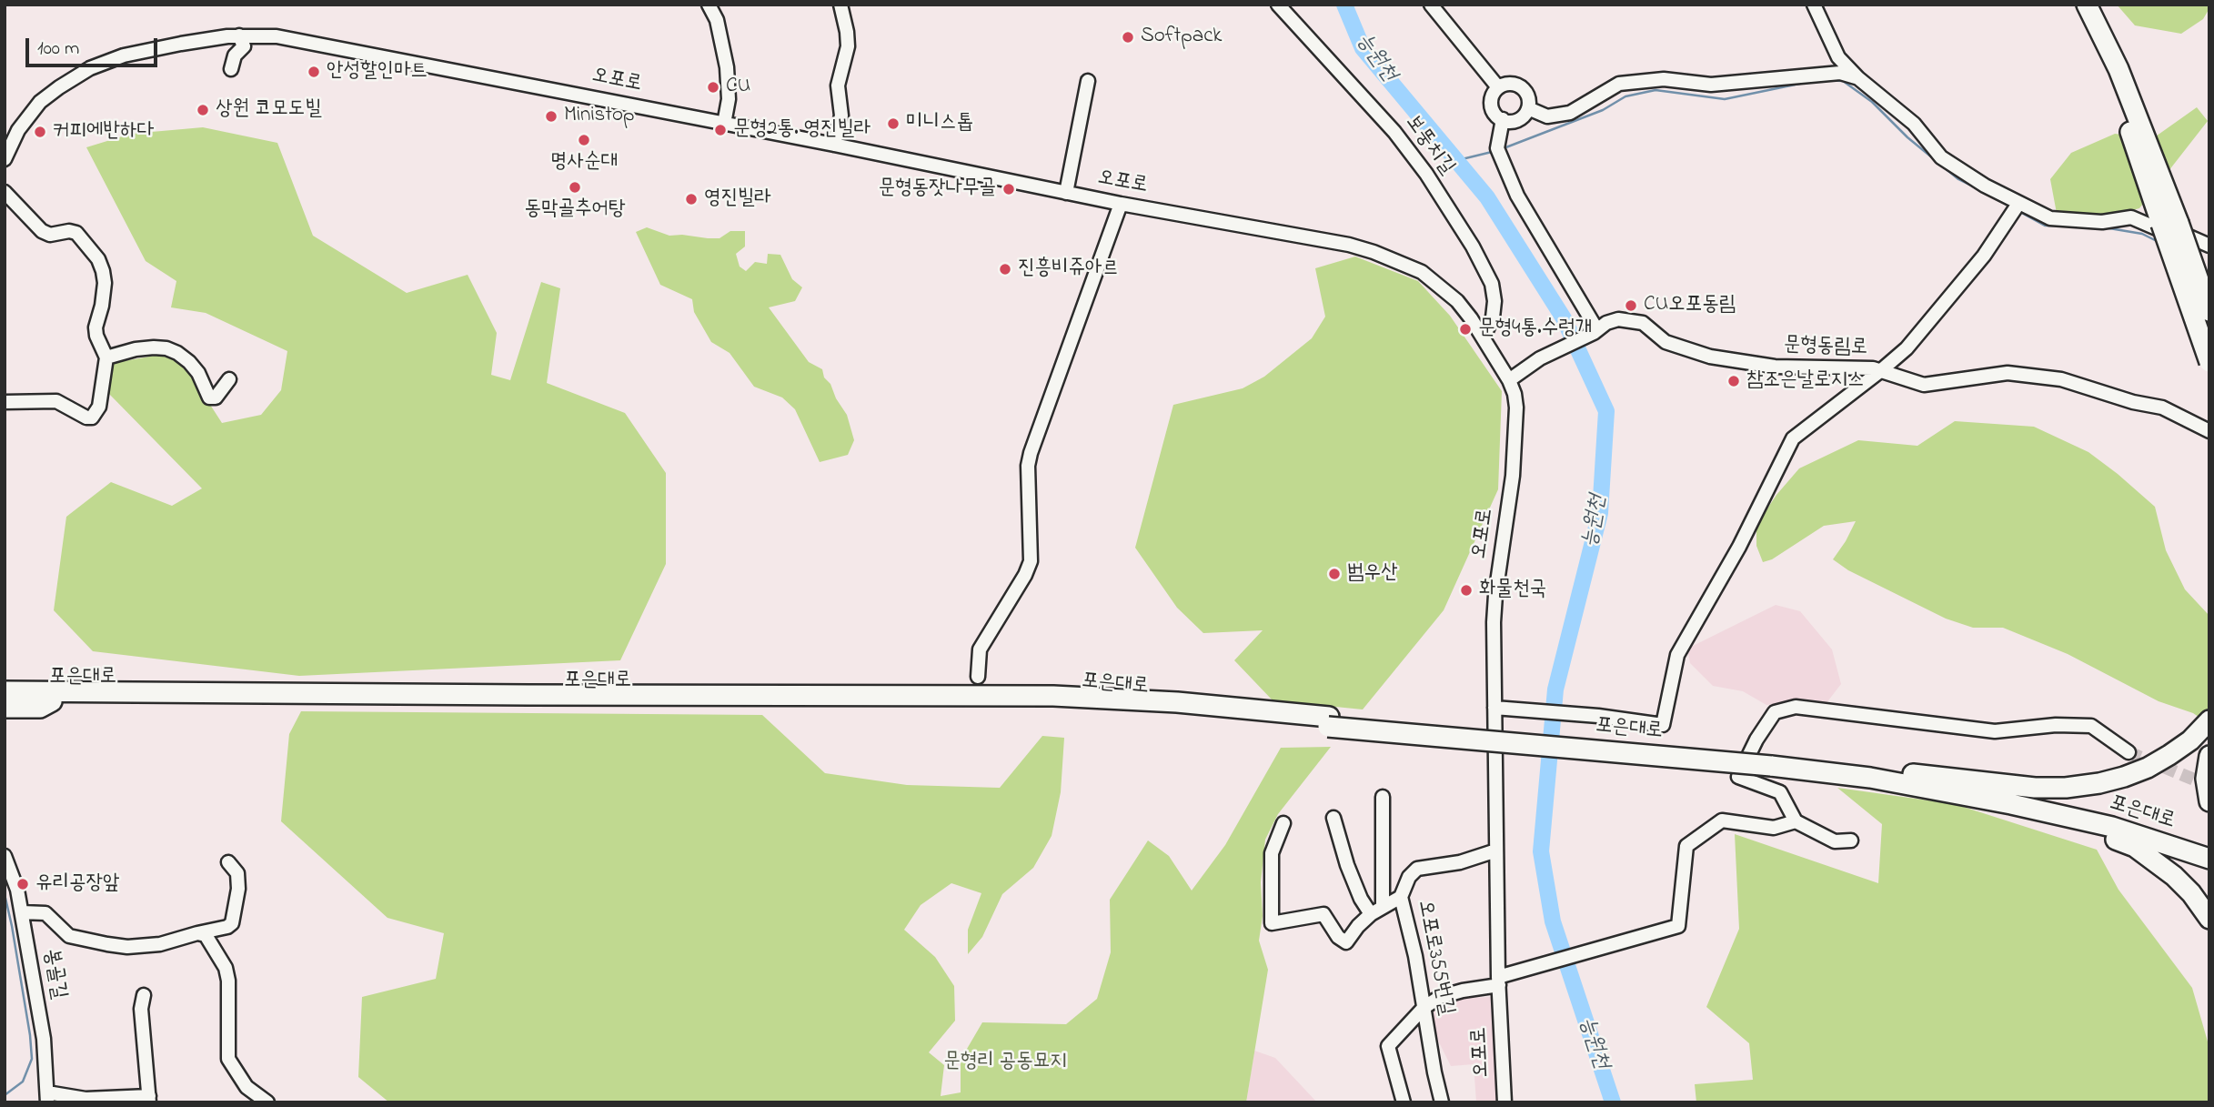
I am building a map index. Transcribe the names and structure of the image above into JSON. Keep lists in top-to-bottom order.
{
  "streets": {
    "highway": ["포은대로"],
    "street": [
      "오포로",
      "보뚱치길",
      "문형동림로",
      "오포로355번길",
      "봉골길"
    ]
  },
  "crossings": [
    ["오포로", "보뚱치길"],
    ["오포로", "문형동림로"],
    ["오포로", "오포로355번길"]
  ],
  "water": ["능원천"],
  "parks": ["문형리 공동묘지"],
  "places": [
    "Softpack",
    "안성할인마트",
    "CU",
    "상원 코모도빌",
    "Ministop",
    "미니스톱",
    "문형2통. 영진빌라",
    "커피에반하다",
    "명사순대",
    "동막골추어탕",
    "문형동잣나무골",
    "영진빌라",
    "진흥비쥬아르",
    "CU오포동림",
    "문형4통.수렁개",
    "참조은날로지스",
    "범우산",
    "화물천국",
    "유리공장앞"
  ],
  "scale_bar": "100 m"
}
